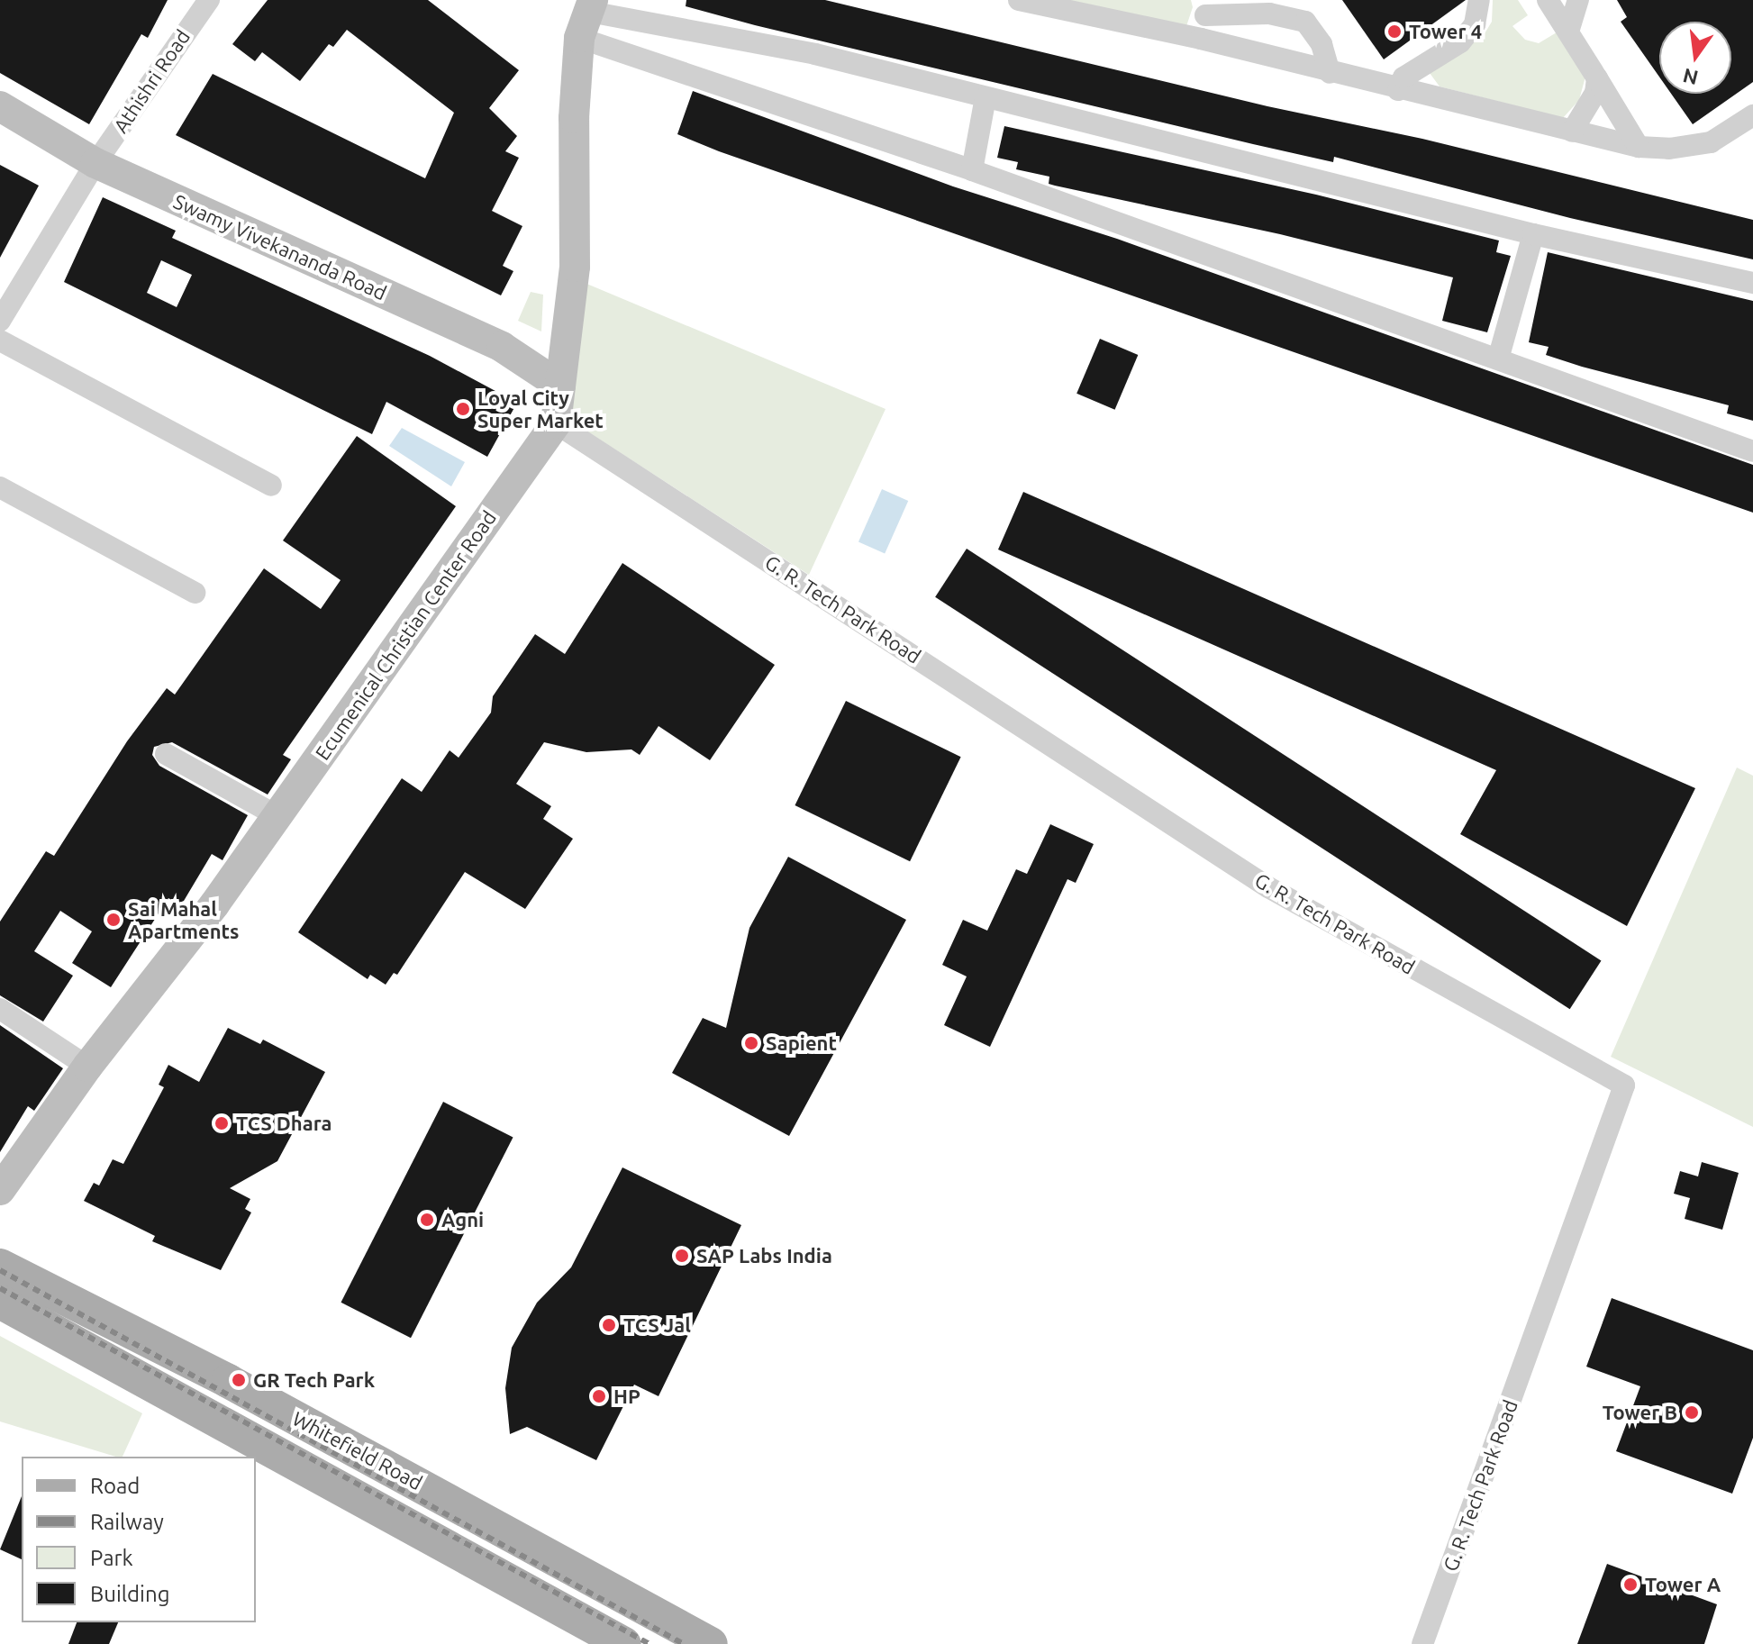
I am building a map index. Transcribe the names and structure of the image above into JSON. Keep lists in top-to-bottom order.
{
  "streets": {
    "main road": ["Whitefield Road"],
    "street": [
      "Athishri Road",
      "Swamy Vivekananda Road",
      "G. R. Tech Park Road",
      "Ecumenical Christian Center Road"
    ]
  },
  "crossings": [
    ["Athishri Road", "Swamy Vivekananda Road"],
    ["Swamy Vivekananda Road", "Ecumenical Christian Center Road"],
    ["G. R. Tech Park Road", "Ecumenical Christian Center Road"]
  ],
  "places": [
    "Tower 4",
    "Loyal City Super Market",
    "Sai Mahal Apartments",
    "Sapient",
    "TCS Dhara",
    "Agni",
    "SAP Labs India",
    "TCS Jal",
    "GR Tech Park",
    "HP",
    "Tower B",
    "Tower A"
  ],
  "legend": [
    "Road",
    "Railway",
    "Park",
    "Building"
  ],
  "north": "bottom"
}
